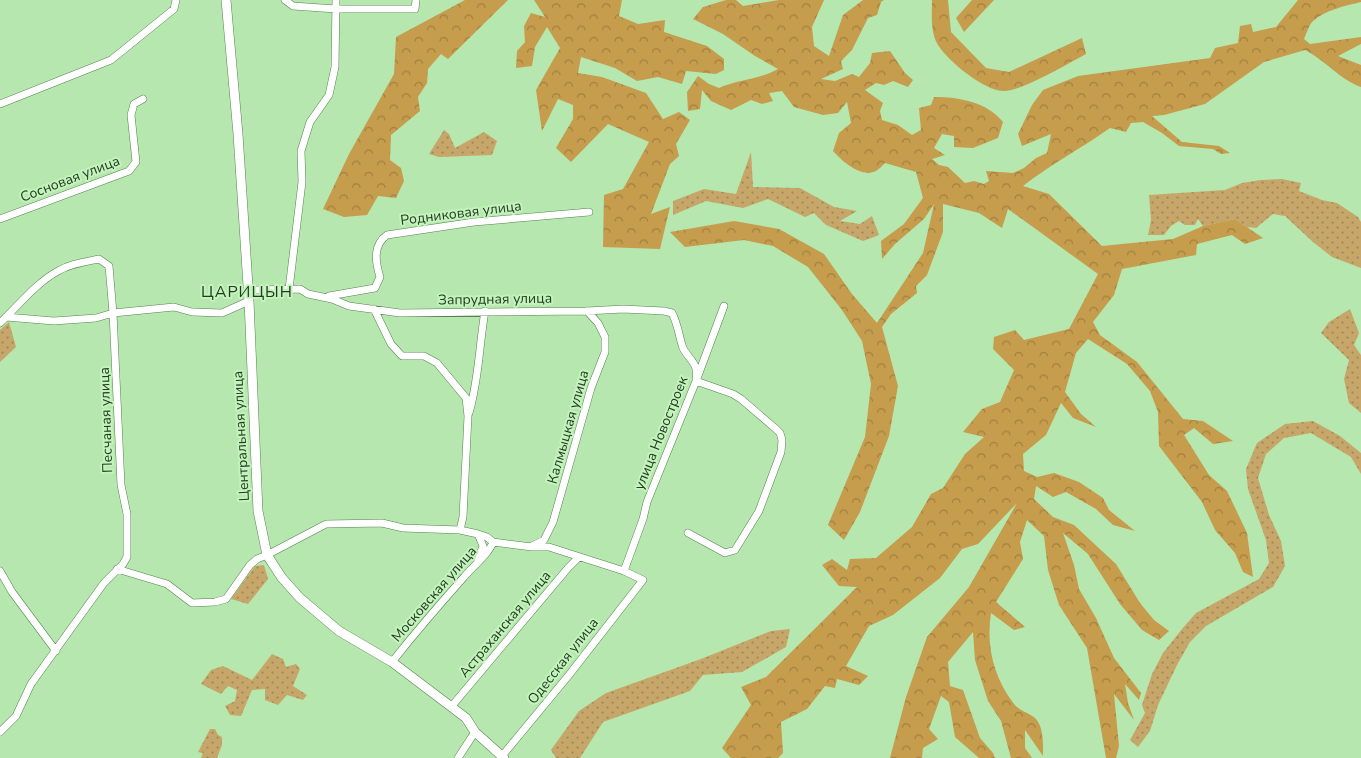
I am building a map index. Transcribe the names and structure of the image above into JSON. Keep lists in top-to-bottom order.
{
  "streets": {
    "street": [
      "Сосновая улица",
      "Родниковая улица",
      "Запрудная улица",
      "Песчаная улица",
      "Калмыцкая улица",
      "улица Новостроек",
      "Центральная улица",
      "Московская улица",
      "Астраханская улица",
      "Одесская улица"
    ]
  },
  "crossings": [
    ["Родниковая улица", "Запрудная улица"],
    ["Запрудная улица", "Калмыцкая улица"],
    ["Запрудная улица", "улица Новостроек"],
    ["Запрудная улица", "Центральная улица"],
    ["улица Новостроек", "Одесская улица"],
    ["Центральная улица", "Московская улица"],
    ["Центральная улица", "Астраханская улица"],
    ["Центральная улица", "Одесская улица"]
  ],
  "districts": ["ЦАРИЦЫН"]
}
